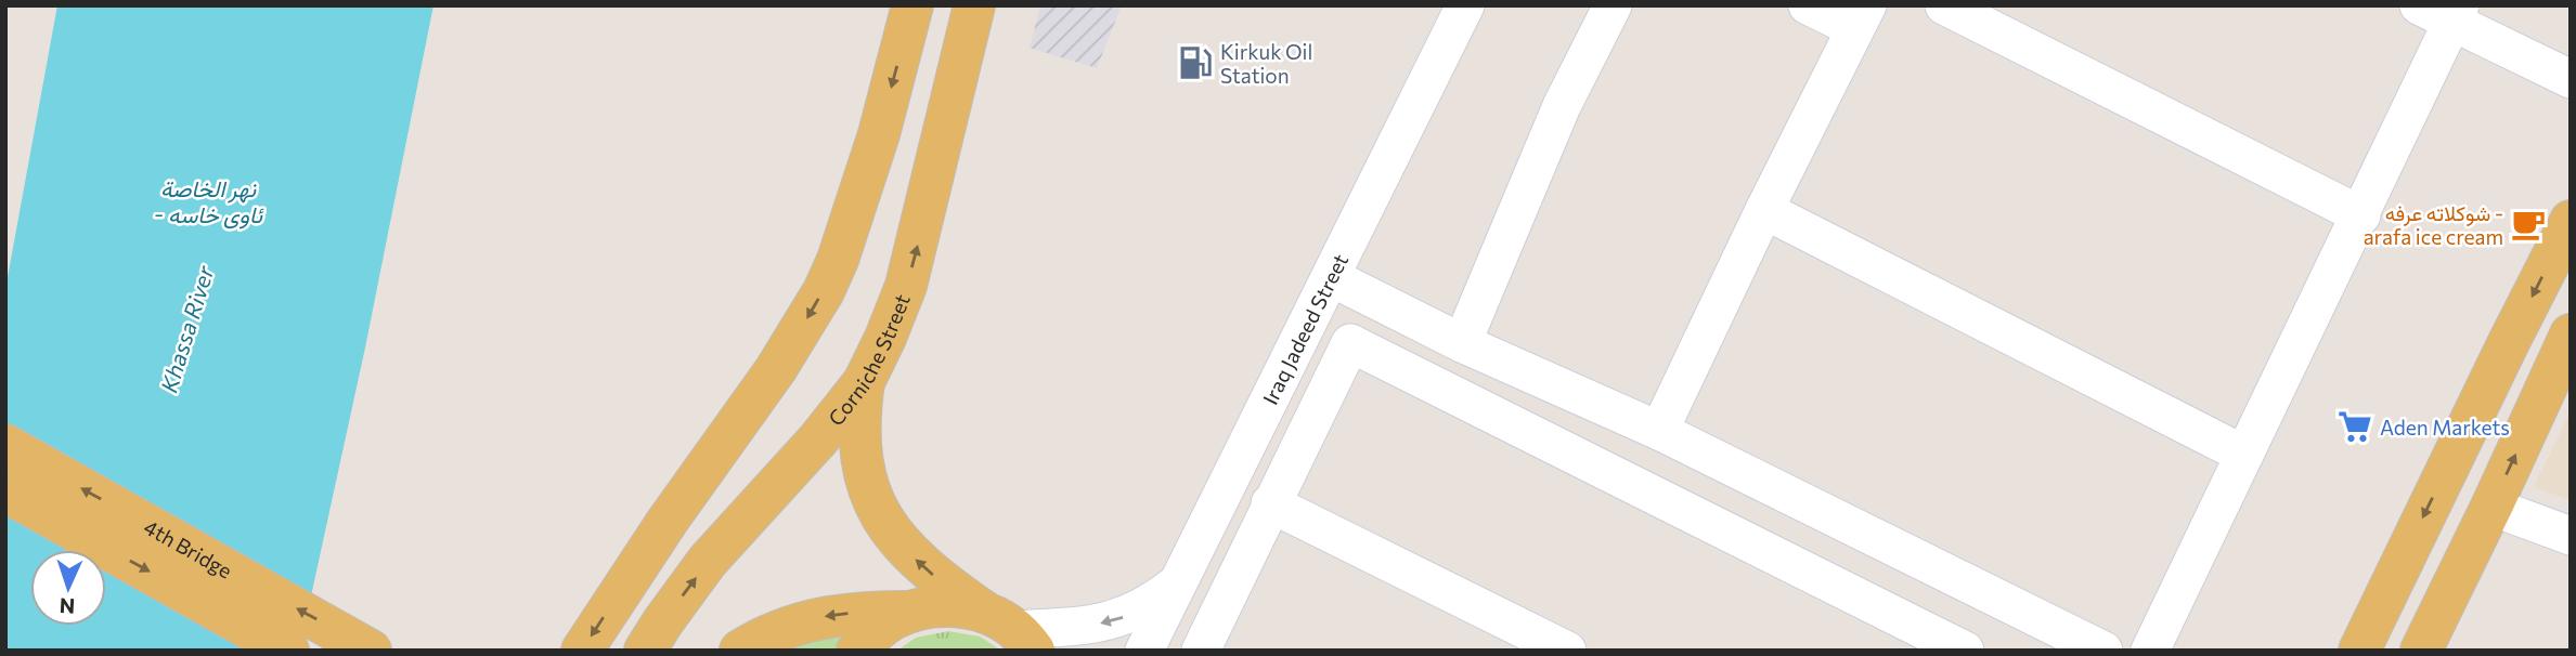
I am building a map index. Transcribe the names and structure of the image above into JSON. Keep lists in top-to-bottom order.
{
  "streets": {
    "main road": ["Corniche Street", "4th Bridge"],
    "street": ["Iraq Jadeed Street"]
  },
  "water": ["نهر الخاصة - ئاوی خاسە", "Khassa River"],
  "places": {
    "fuel station": ["Kirkuk Oil Station"],
    "cafe": ["شوكلاته عرفه - arafa ice cream"],
    "supermarket": ["Aden Markets"]
  },
  "north": "bottom"
}
